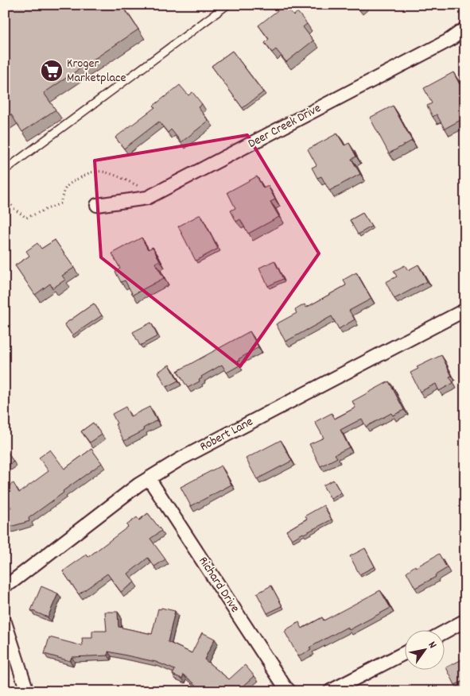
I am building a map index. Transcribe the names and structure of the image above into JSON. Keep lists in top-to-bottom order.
{
  "streets": {
    "street": ["Deer Creek Drive", "Robert Lane", "Richard Drive"]
  },
  "crossings": [
    ["Robert Lane", "Richard Drive"]
  ],
  "places": {
    "supermarket": ["Kroger Marketplace"]
  },
  "north": "top right"
}
